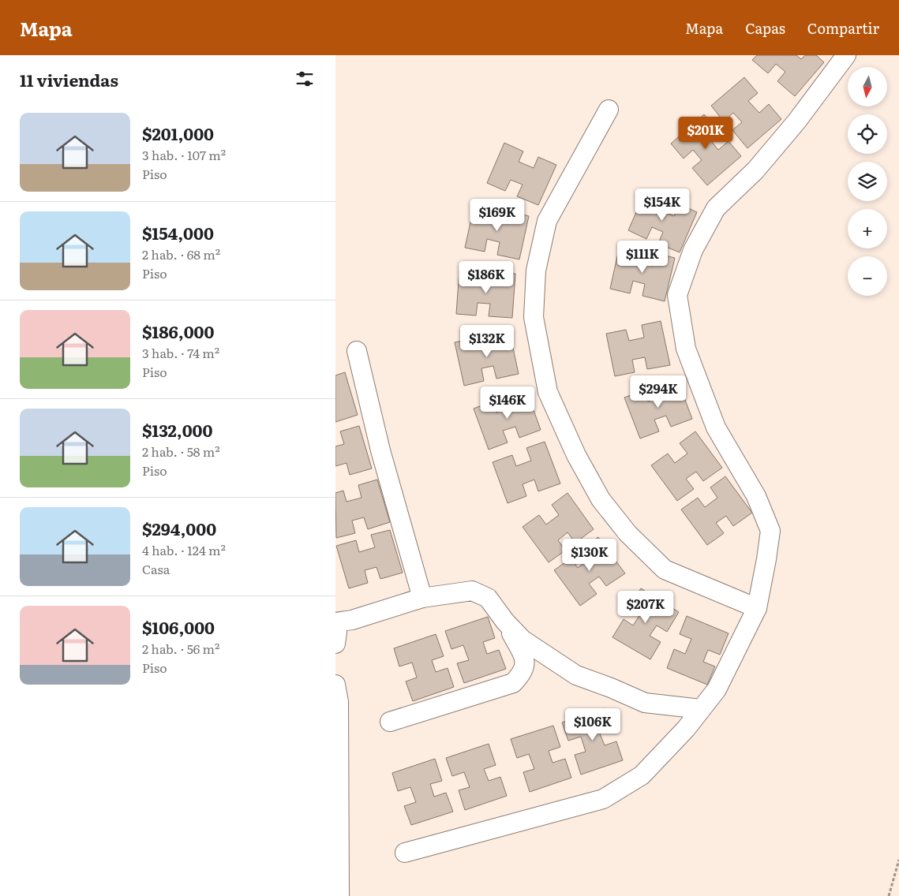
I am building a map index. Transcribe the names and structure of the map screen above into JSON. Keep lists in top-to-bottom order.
{
  "north": "bottom",
  "page": {
    "header": "Mapa",
    "nav": ["Mapa", "Capas", "Compartir"],
    "heading": "11 viviendas",
    "map_buttons": ["+", "−"],
    "list": [
      {
        "name": "$201,000",
        "note": "3 hab. · 107 m² · Piso"
      },
      {
        "name": "$154,000",
        "note": "2 hab. · 68 m² · Piso"
      },
      {
        "name": "$186,000",
        "note": "3 hab. · 74 m² · Piso"
      },
      {
        "name": "$132,000",
        "note": "2 hab. · 58 m² · Piso"
      },
      {
        "name": "$294,000",
        "note": "4 hab. · 124 m² · Casa"
      },
      {
        "name": "$106,000",
        "note": "2 hab. · 56 m² · Piso"
      }
    ],
    "price": [
      "$201K",
      "$154K",
      "$169K",
      "$111K",
      "$186K",
      "$132K",
      "$294K",
      "$146K",
      "$130K",
      "$207K",
      "$106K"
    ]
  }
}
